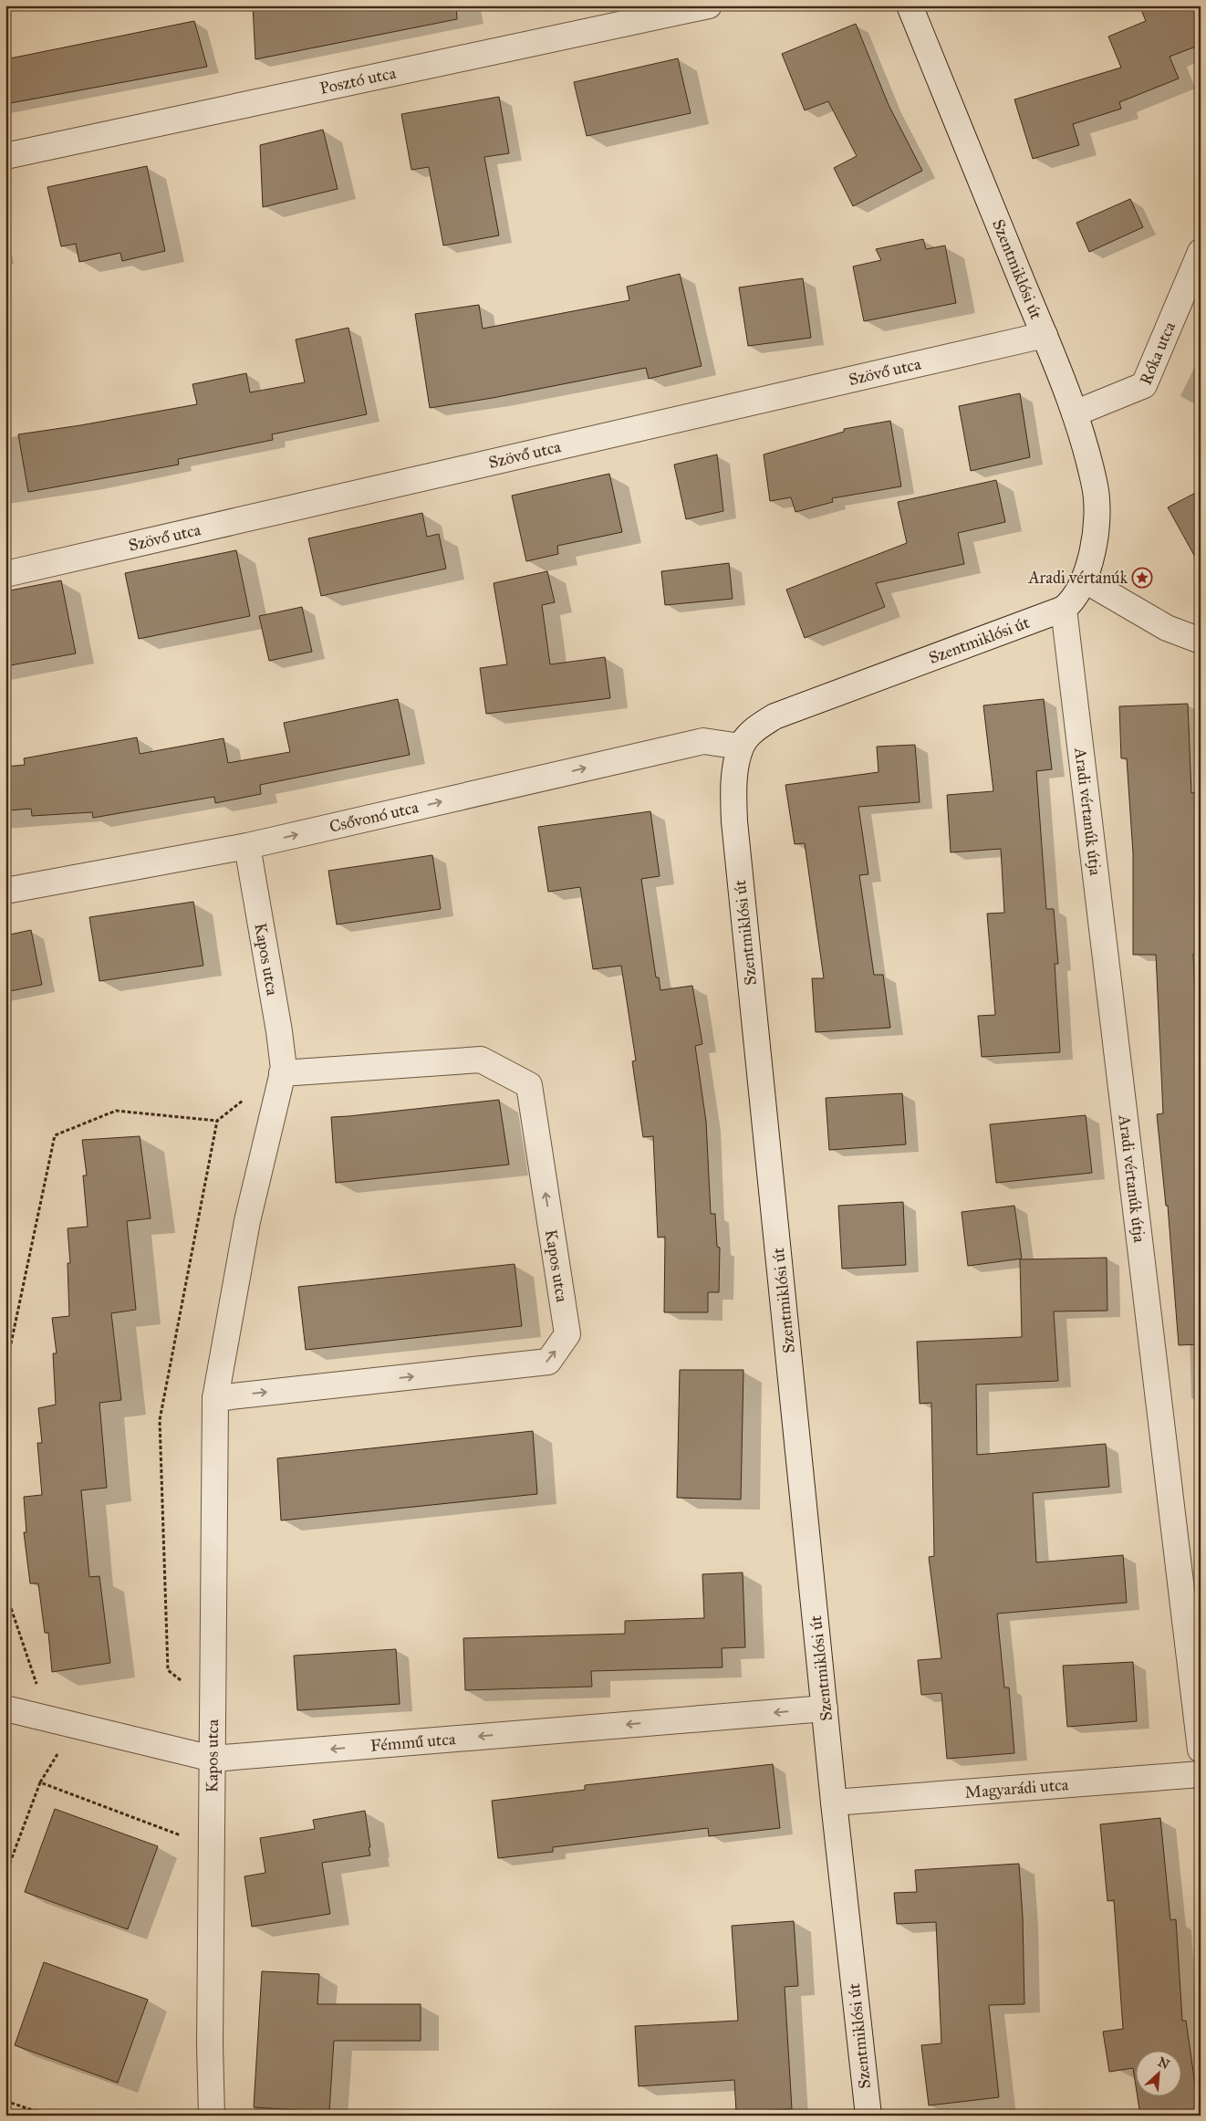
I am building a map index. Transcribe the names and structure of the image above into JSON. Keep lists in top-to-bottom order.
{
  "streets": {
    "street": [
      "Posztó utca",
      "Szentmiklósi út",
      "Róka utca",
      "Szövő utca",
      "Aradi vértanúk útja",
      "Csővonó utca",
      "Kapos utca",
      "Fémmű utca",
      "Magyarádi utca"
    ]
  },
  "crossings": [
    ["Szentmiklósi út", "Róka utca"],
    ["Szentmiklósi út", "Szövő utca"],
    ["Szentmiklósi út", "Aradi vértanúk útja"],
    ["Szentmiklósi út", "Csővonó utca"],
    ["Szentmiklósi út", "Fémmű utca"],
    ["Szentmiklósi út", "Magyarádi utca"],
    ["Csővonó utca", "Kapos utca"],
    ["Kapos utca", "Fémmű utca"]
  ],
  "one_way": ["Csővonó utca", "Fémmű utca"],
  "places": {
    "place": ["Aradi vértanúk"]
  },
  "north": "top right"
}
